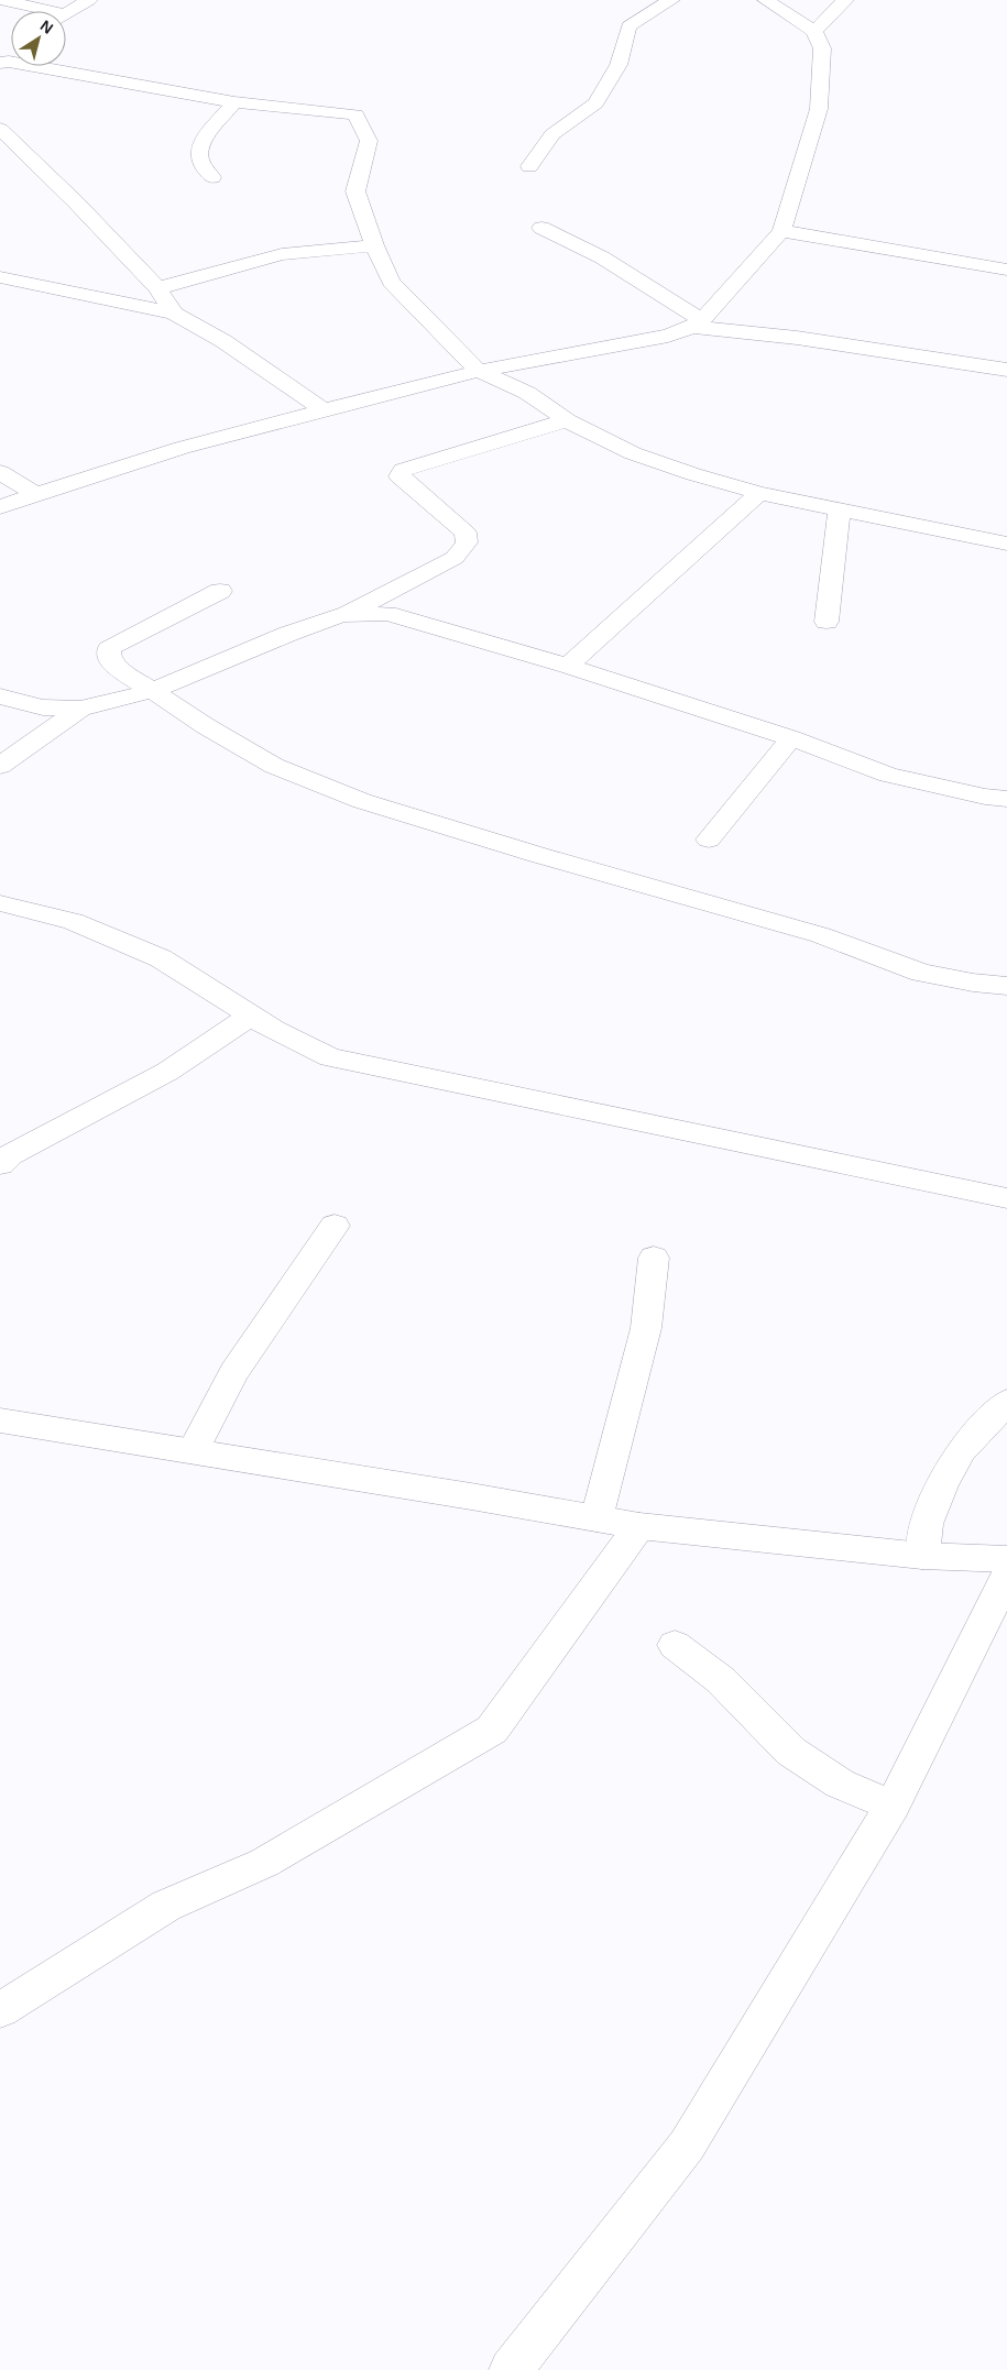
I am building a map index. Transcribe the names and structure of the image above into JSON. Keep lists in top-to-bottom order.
{
  "north": "top right"
}
